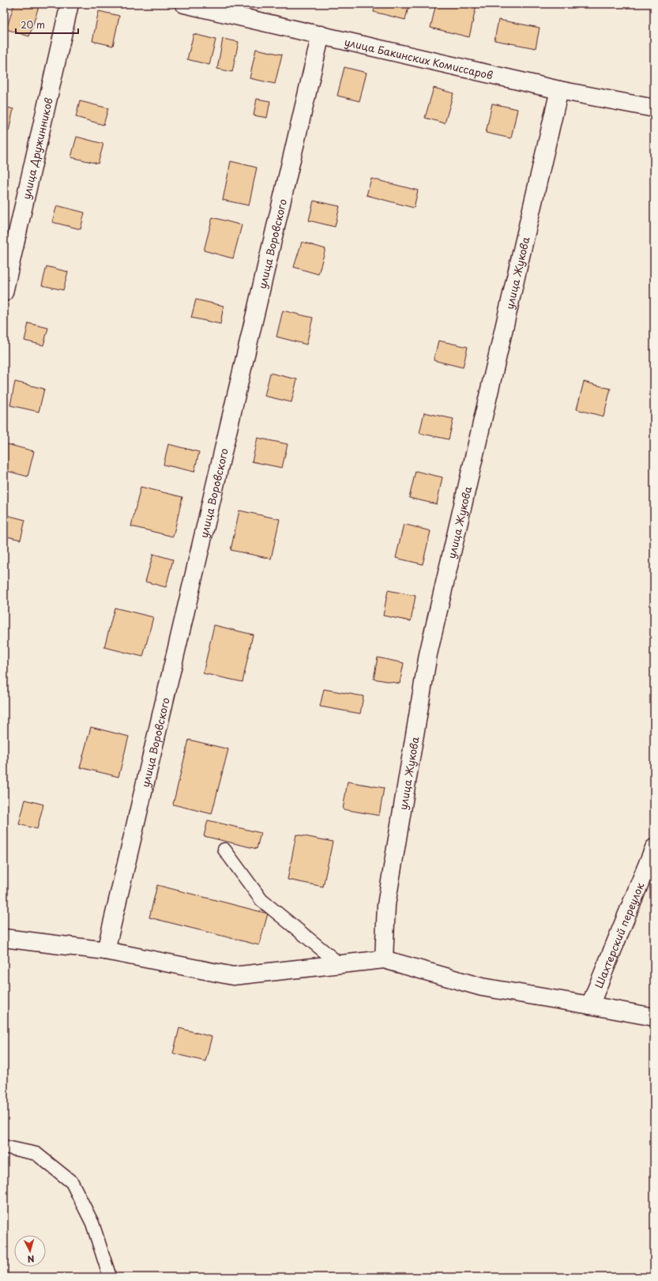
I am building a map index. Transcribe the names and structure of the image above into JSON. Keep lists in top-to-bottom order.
{
  "streets": {
    "street": [
      "улица Бакинских Комиссаров",
      "улица Дружинников",
      "улица Воровского",
      "улица Жукова",
      "Шахтерский переулок"
    ]
  },
  "crossings": [
    ["улица Бакинских Комиссаров", "улица Воровского"],
    ["улица Бакинских Комиссаров", "улица Жукова"]
  ],
  "scale_bar": "20 m",
  "north": "bottom"
}
